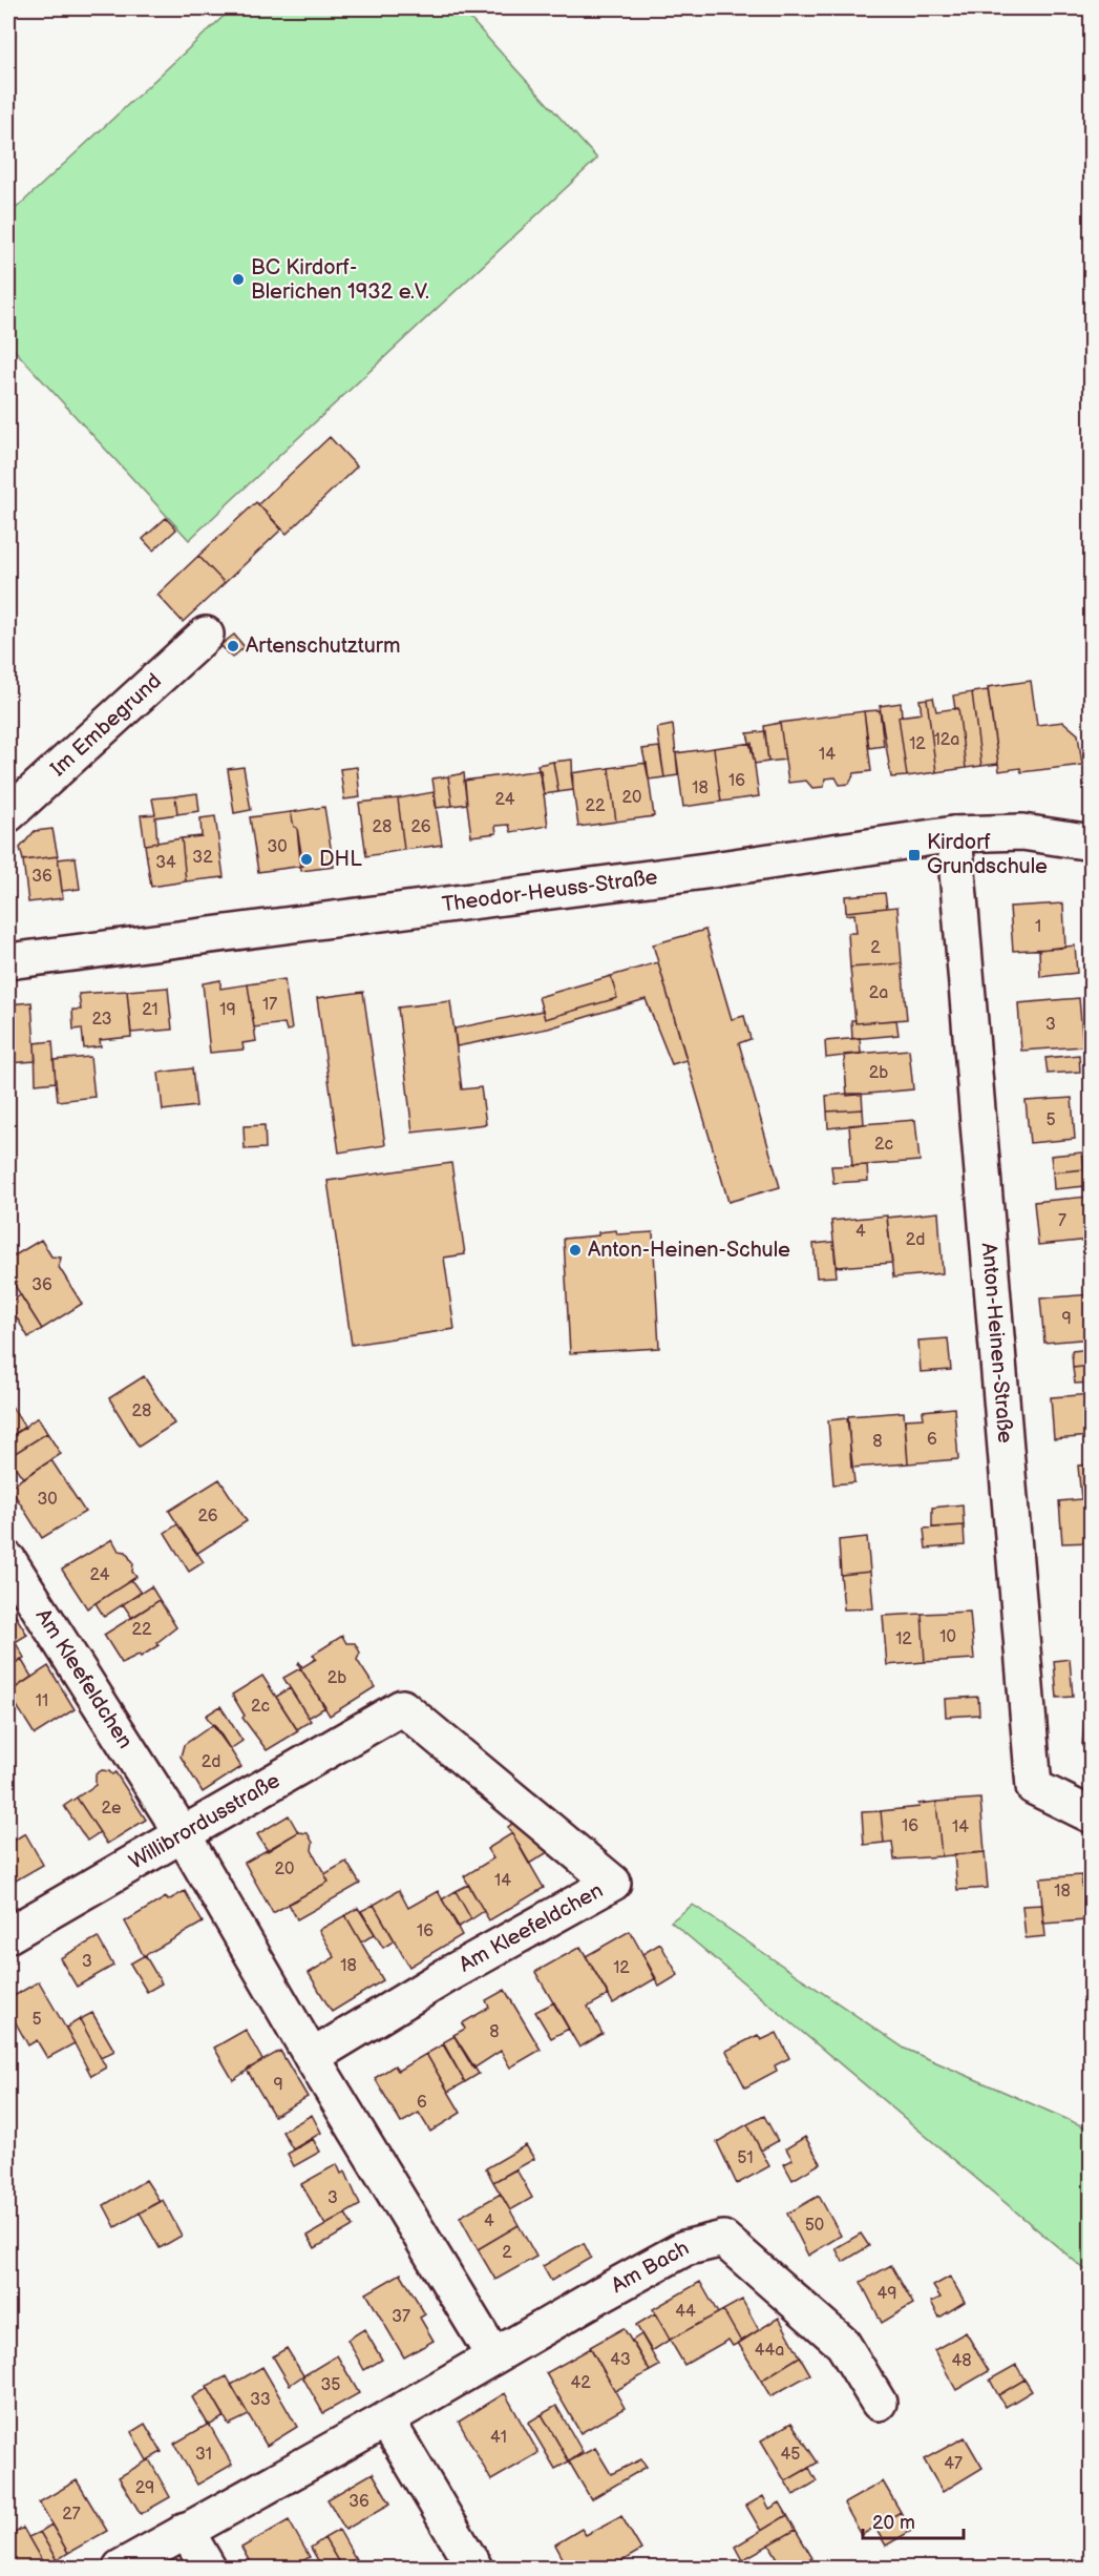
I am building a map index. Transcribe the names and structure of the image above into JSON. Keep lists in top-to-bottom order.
{
  "streets": {
    "street": [
      "Im Embegrund",
      "Theodor-Heuss-Straße",
      "Anton-Heinen-Straße",
      "Am Kleefeldchen",
      "Willibrordusstraße",
      "Am Bach"
    ]
  },
  "crossings": [
    ["Theodor-Heuss-Straße", "Anton-Heinen-Straße"],
    ["Am Kleefeldchen", "Willibrordusstraße"],
    ["Am Kleefeldchen", "Am Bach"]
  ],
  "places": {
    "other": [
      "BC Kirdorf- Blerichen 1932 e.V.",
      "Artenschutzturm",
      "DHL",
      "Anton-Heinen-Schule"
    ],
    "transit": ["Kirdorf Grundschule"]
  },
  "house_numbers": [
    "12a",
    "12",
    "14",
    "16",
    "18",
    "20",
    "24",
    "22",
    "28",
    "26",
    "30",
    "32",
    "34",
    "36",
    "1",
    "2",
    "2a",
    "17",
    "21",
    "19",
    "23",
    "3",
    "2b",
    "5",
    "2c",
    "7",
    "4",
    "2d",
    "36",
    "9",
    "28",
    "6",
    "8",
    "30",
    "26",
    "24",
    "22",
    "10",
    "12",
    "2b",
    "11",
    "2c",
    "2d",
    "2e",
    "16",
    "14",
    "20",
    "14",
    "18",
    "16",
    "3",
    "18",
    "12",
    "5",
    "8",
    "9",
    "6",
    "51",
    "3",
    "4",
    "50",
    "2",
    "49",
    "44",
    "37",
    "44a",
    "43",
    "48",
    "42",
    "35",
    "33",
    "41",
    "31",
    "45",
    "47",
    "29",
    "36",
    "27"
  ],
  "scale_bar": "20 m"
}
